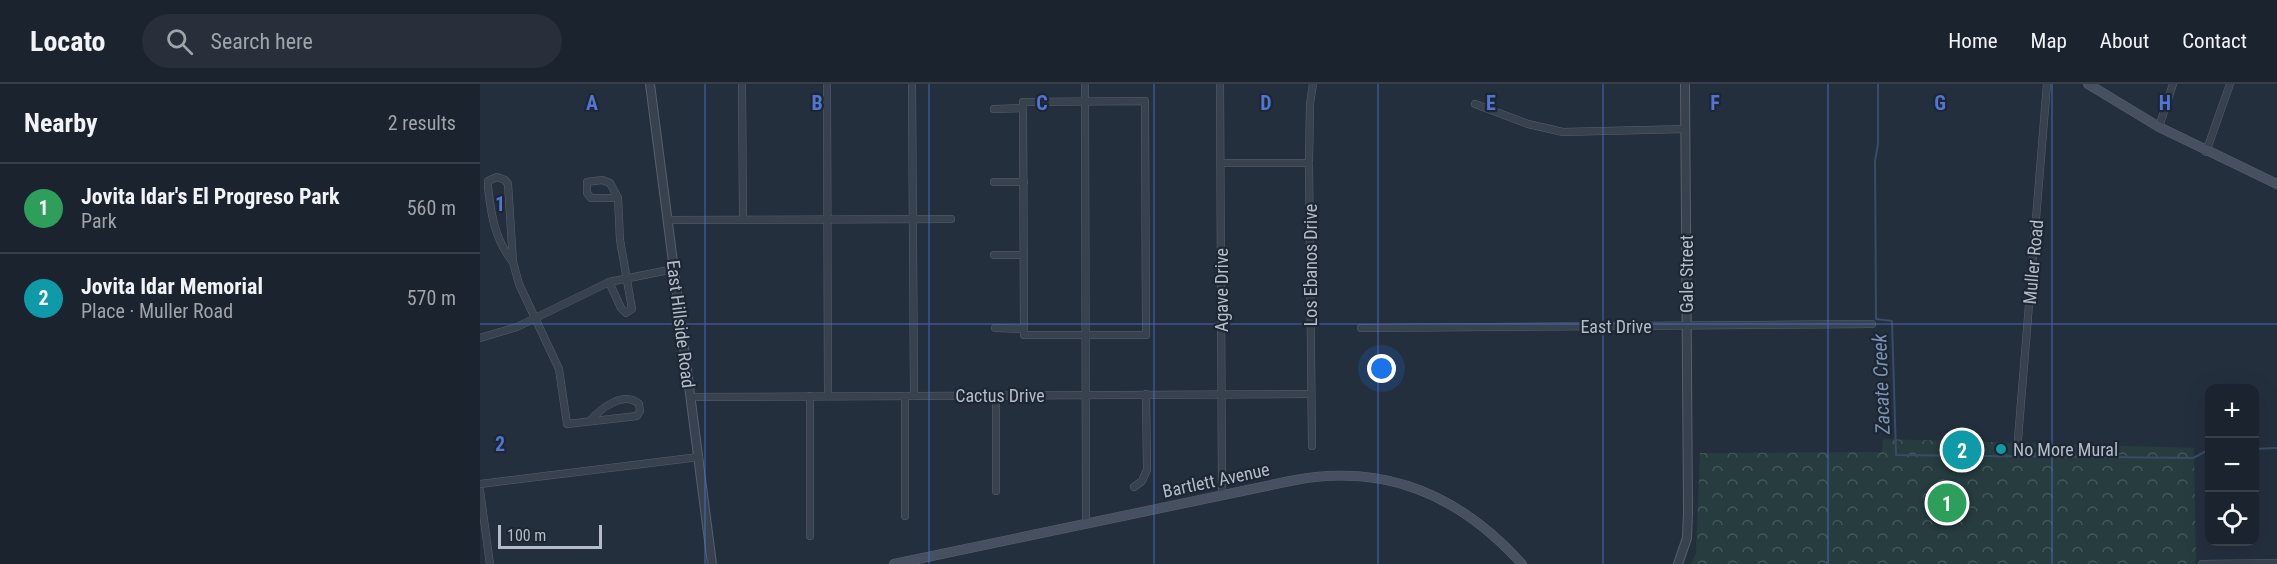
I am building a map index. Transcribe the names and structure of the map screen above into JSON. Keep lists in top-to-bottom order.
{
  "streets": {
    "main road": ["Bartlett Avenue"],
    "street": [
      "Muller Road",
      "Los Ebanos Drive",
      "Gale Street",
      "Agave Drive",
      "East Hillside Road",
      "East Drive",
      "Cactus Drive"
    ]
  },
  "crossings": [
    ["Los Ebanos Drive", "Cactus Drive"],
    ["Gale Street", "East Drive"],
    ["Agave Drive", "Cactus Drive"],
    ["Agave Drive", "Bartlett Avenue"],
    ["East Hillside Road", "Cactus Drive"]
  ],
  "water": ["Zacate Creek"],
  "places": ["No More Mural"],
  "scale_bar": "100 m",
  "page": {
    "header": "Locato",
    "search": "Search here",
    "nav": [
      "Home",
      "Map",
      "About",
      "Contact"
    ],
    "heading": ["Nearby", "2 results"],
    "list": [
      {
        "mark": "1",
        "name": "Jovita Idar's El Progreso Park",
        "note": "Park",
        "value": "560 m"
      },
      {
        "mark": "2",
        "name": "Jovita Idar Memorial",
        "note": "Place · Muller Road",
        "value": "570 m"
      }
    ],
    "map_buttons": ["+", "−"],
    "pins": ["2", "1"],
    "scale": "100 m"
  },
  "grid": {
    "columns": [
      "A",
      "B",
      "C",
      "D",
      "E",
      "F",
      "G",
      "H"
    ],
    "rows": ["1", "2"]
  }
}
